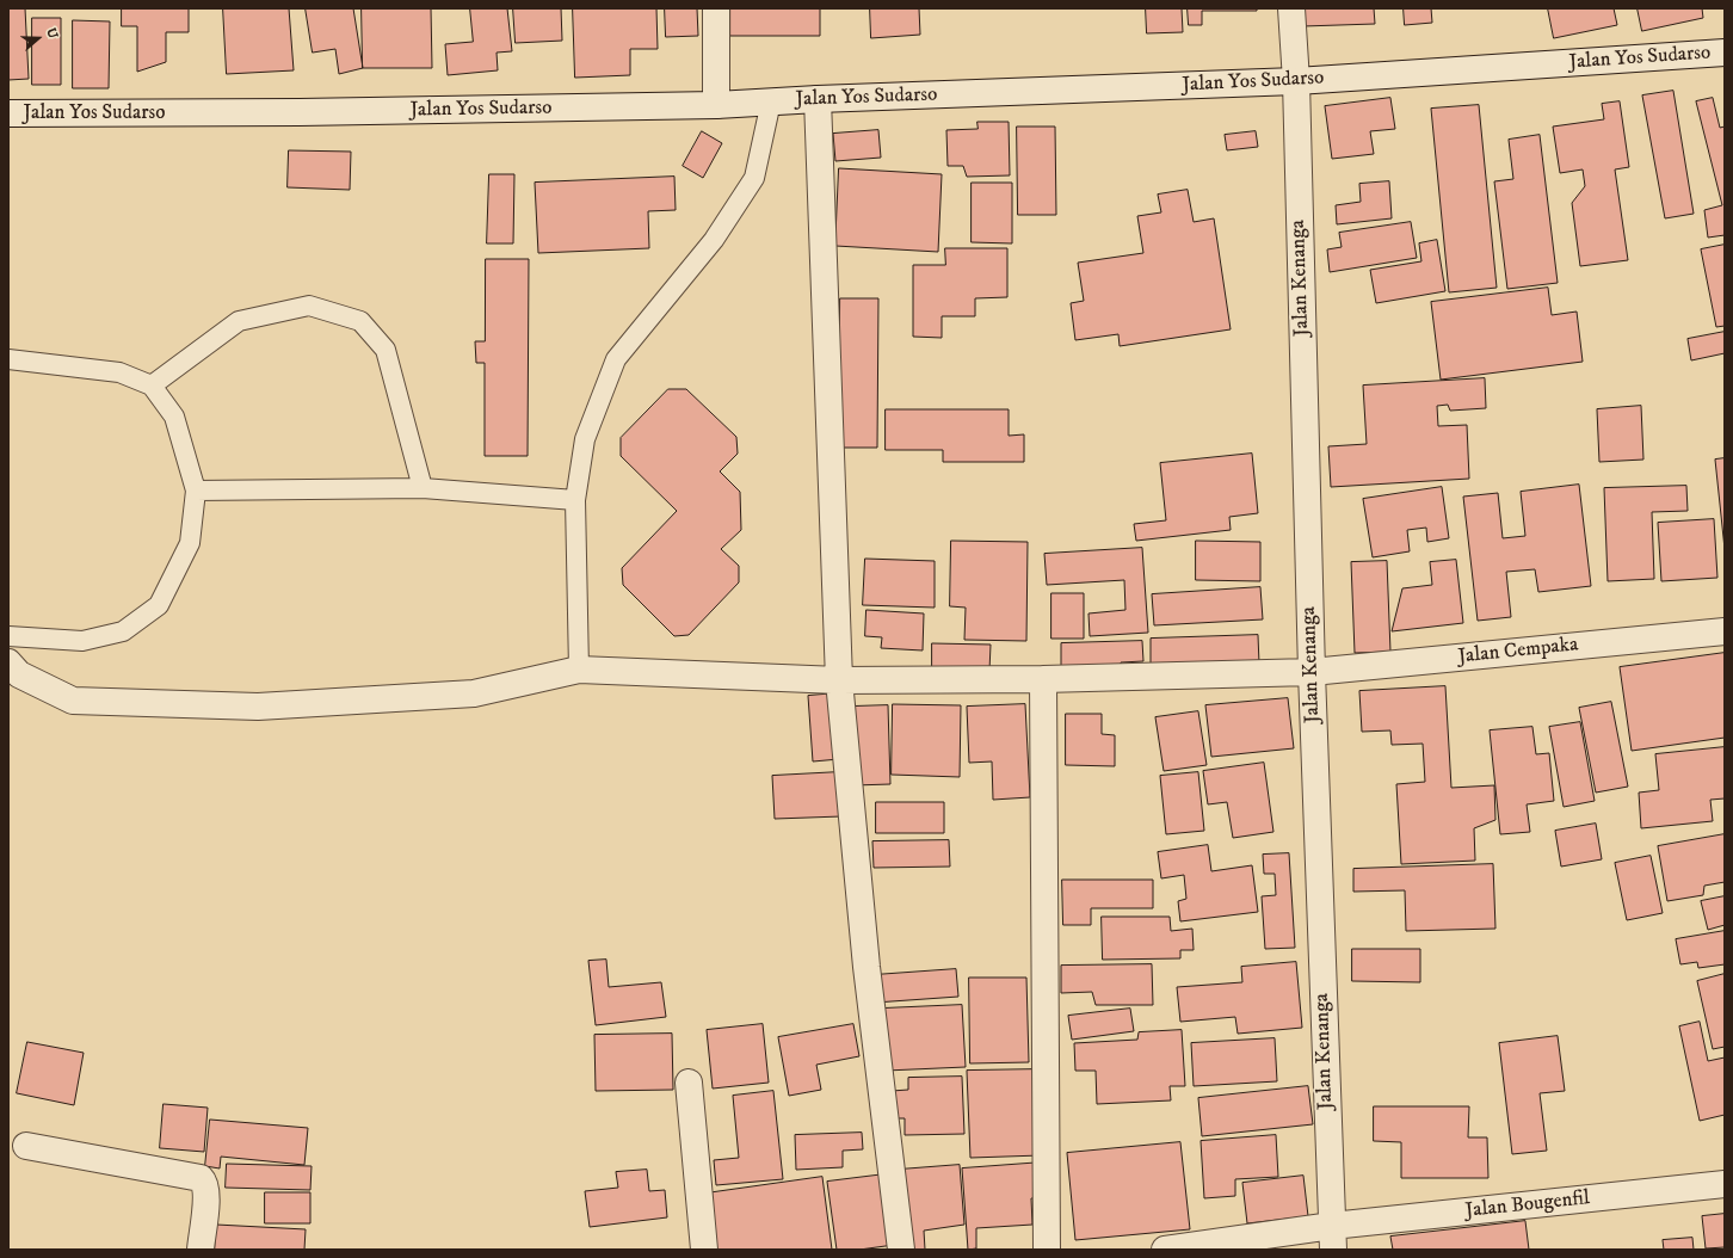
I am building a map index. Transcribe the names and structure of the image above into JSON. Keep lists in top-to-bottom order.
{
  "streets": {
    "street": [
      "Jalan Yos Sudarso",
      "Jalan Kenanga",
      "Jalan Cempaka",
      "Jalan Bougenfil"
    ]
  },
  "crossings": [
    ["Jalan Yos Sudarso", "Jalan Kenanga"],
    ["Jalan Kenanga", "Jalan Cempaka"],
    ["Jalan Kenanga", "Jalan Bougenfil"]
  ],
  "north": "right"
}
